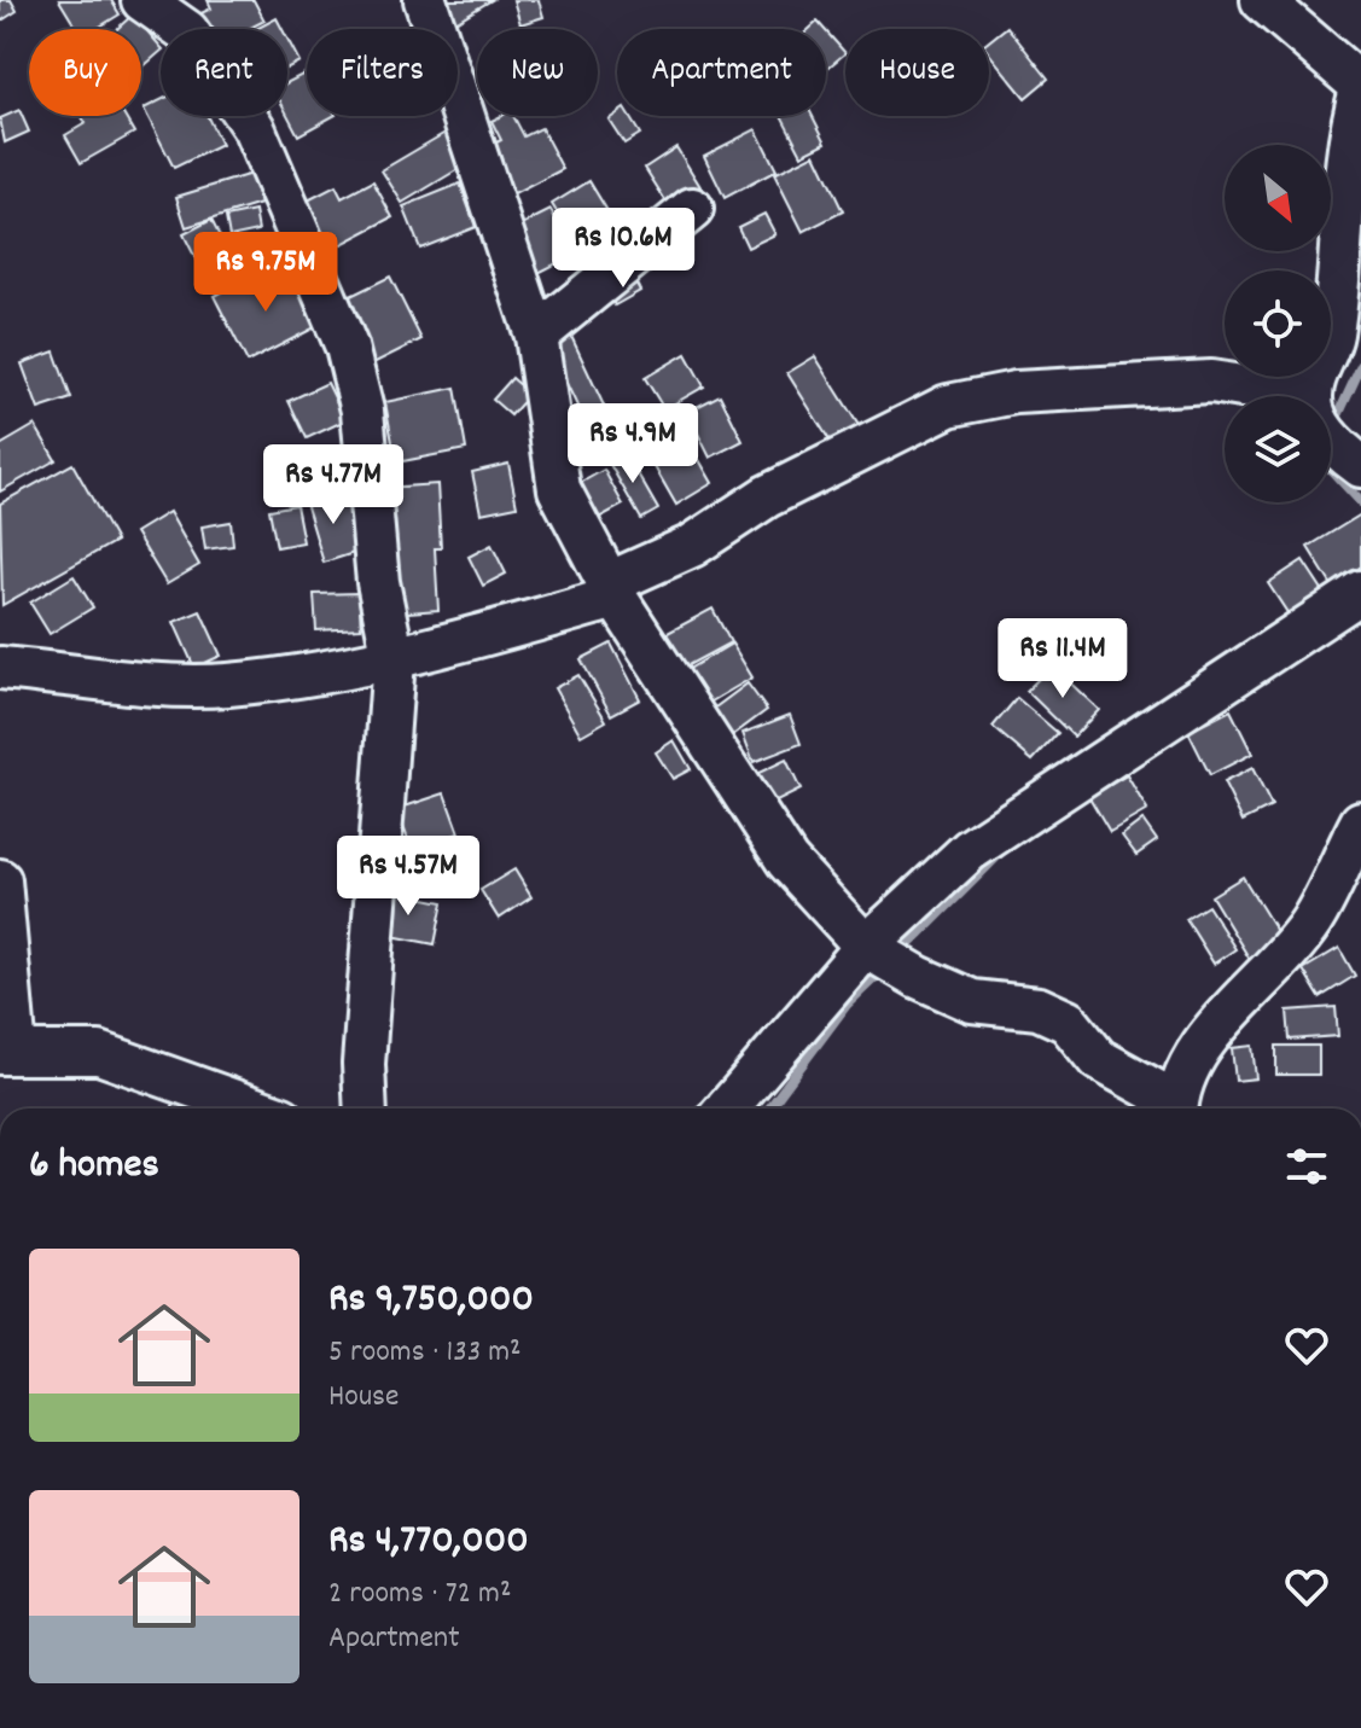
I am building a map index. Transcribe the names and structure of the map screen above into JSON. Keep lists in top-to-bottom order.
{
  "north": "bottom right",
  "page": {
    "chip": [
      "Buy",
      "Rent",
      "Filters",
      "New",
      "Apartment",
      "House"
    ],
    "price": [
      "Rs 10.6M",
      "Rs 9.75M",
      "Rs 4.9M",
      "Rs 4.77M",
      "Rs 11.4M",
      "Rs 4.57M"
    ],
    "heading": "6 homes",
    "list": [
      {
        "name": "Rs 9,750,000",
        "note": "5 rooms · 133 m² · House"
      },
      {
        "name": "Rs 4,770,000",
        "note": "2 rooms · 72 m² · Apartment"
      }
    ]
  }
}
